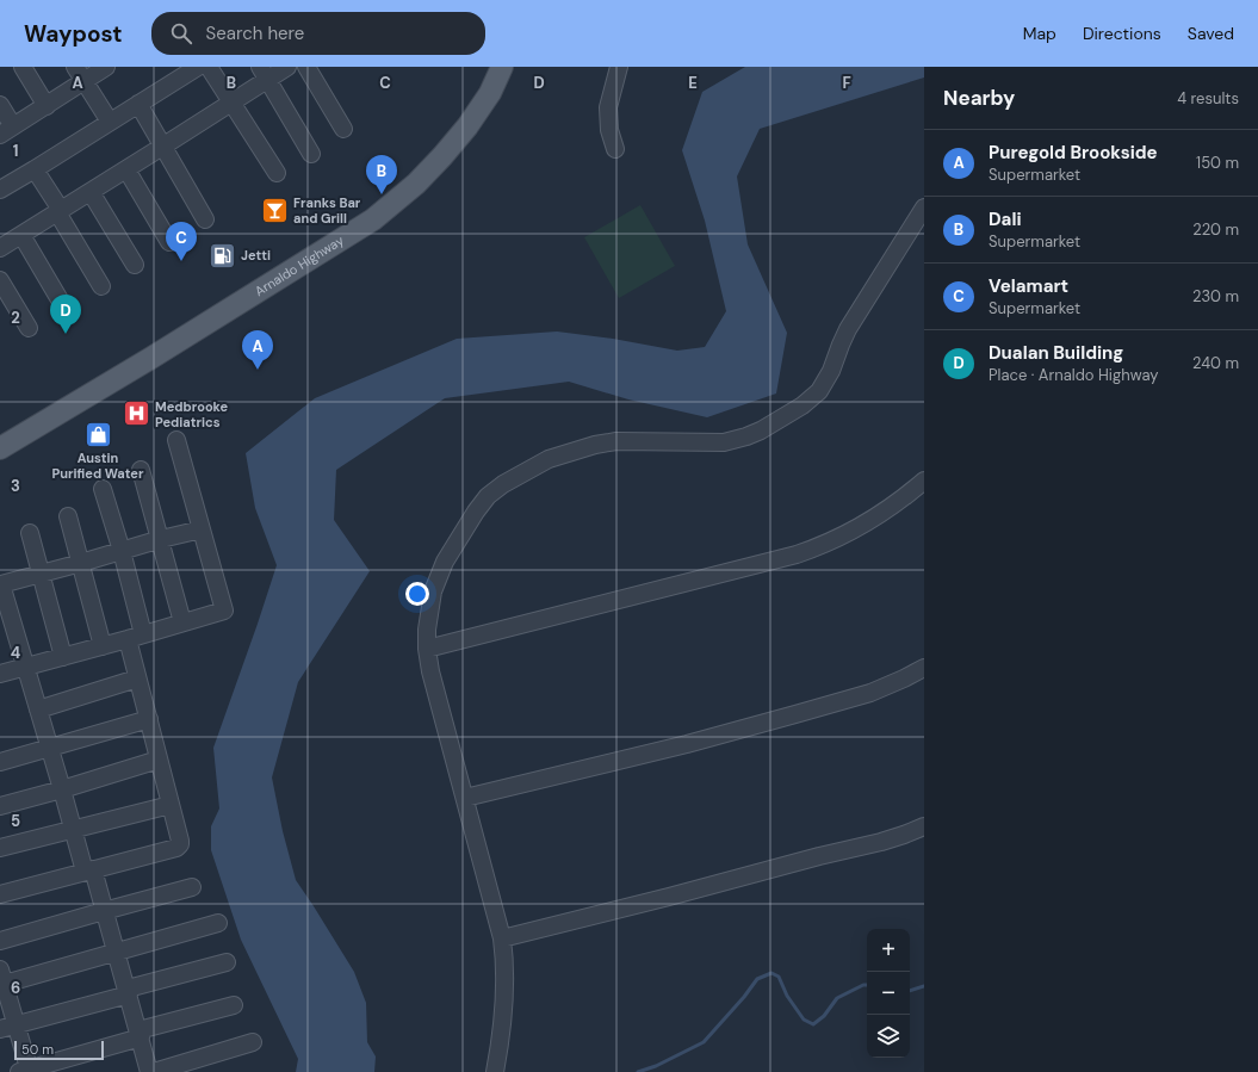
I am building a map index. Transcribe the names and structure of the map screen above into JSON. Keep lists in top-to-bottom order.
{
  "streets": {
    "main road": ["Arnaldo Highway"]
  },
  "places": {
    "bar": ["Franks Bar and Grill"],
    "fuel station": ["Jetti"],
    "hospital": ["Medbrooke Pediatrics"],
    "shop": ["Austin Purified Water"]
  },
  "scale_bar": "50 m",
  "page": {
    "header": "Waypost",
    "search": "Search here",
    "nav": ["Map", "Directions", "Saved"],
    "heading": ["Nearby", "4 results"],
    "list": [
      {
        "mark": "A",
        "name": "Puregold Brookside",
        "note": "Supermarket",
        "value": "150 m"
      },
      {
        "mark": "B",
        "name": "Dali",
        "note": "Supermarket",
        "value": "220 m"
      },
      {
        "mark": "C",
        "name": "Velamart",
        "note": "Supermarket",
        "value": "230 m"
      },
      {
        "mark": "D",
        "name": "Dualan Building",
        "note": "Place · Arnaldo Highway",
        "value": "240 m"
      }
    ],
    "pins": [
      "B",
      "C",
      "D",
      "A"
    ],
    "map_buttons": ["+", "−"],
    "scale": "50 m"
  },
  "grid": {
    "columns": [
      "A",
      "B",
      "C",
      "D",
      "E",
      "F"
    ],
    "rows": [
      "1",
      "2",
      "3",
      "4",
      "5",
      "6"
    ]
  }
}
